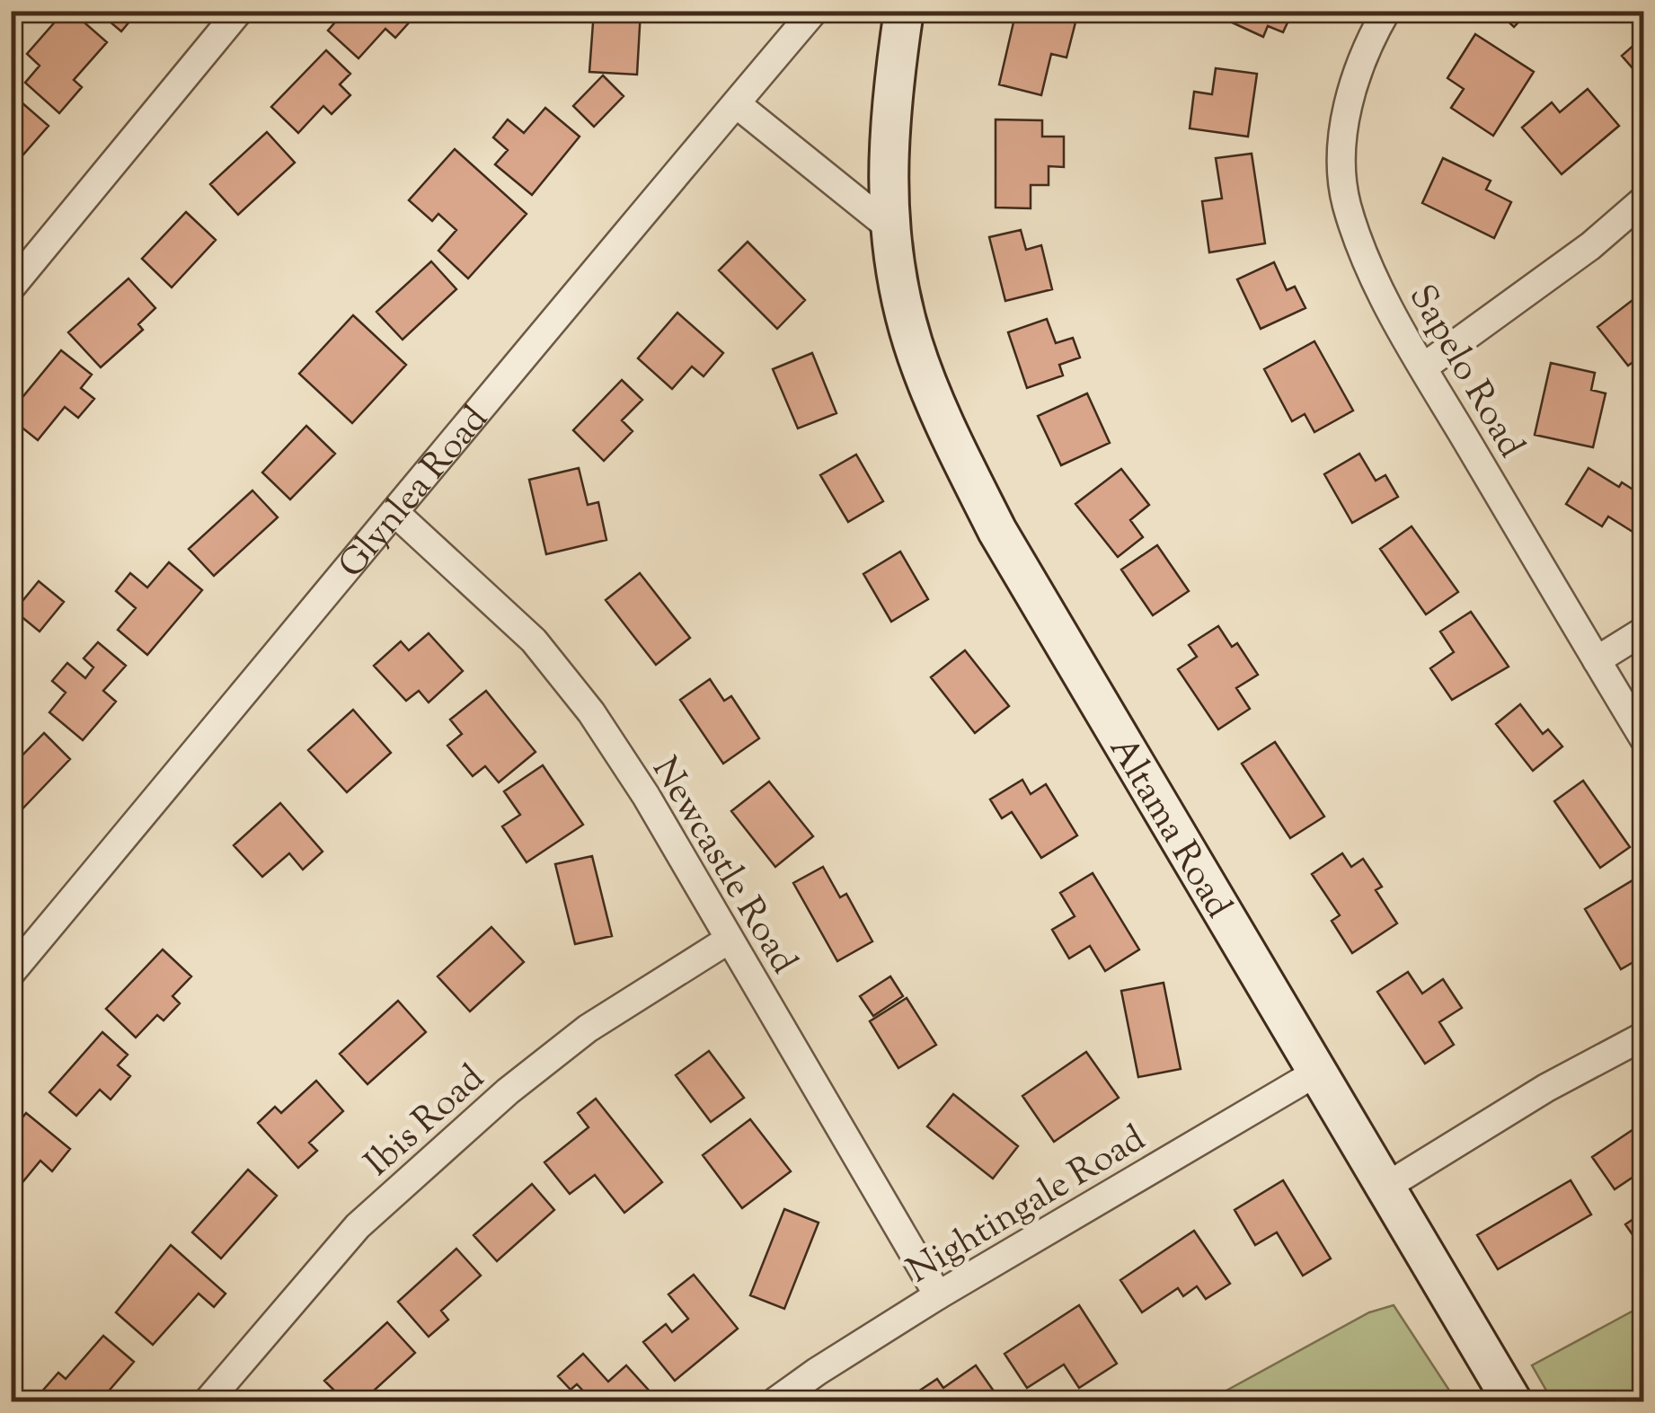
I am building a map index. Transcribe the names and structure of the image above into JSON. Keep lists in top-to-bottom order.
{
  "streets": {
    "street": [
      "Sapelo Road",
      "Glynlea Road",
      "Altama Road",
      "Newcastle Road",
      "Ibis Road",
      "Nightingale Road"
    ]
  },
  "crossings": [
    ["Glynlea Road", "Newcastle Road"],
    ["Altama Road", "Nightingale Road"],
    ["Newcastle Road", "Ibis Road"],
    ["Newcastle Road", "Nightingale Road"]
  ]
}
